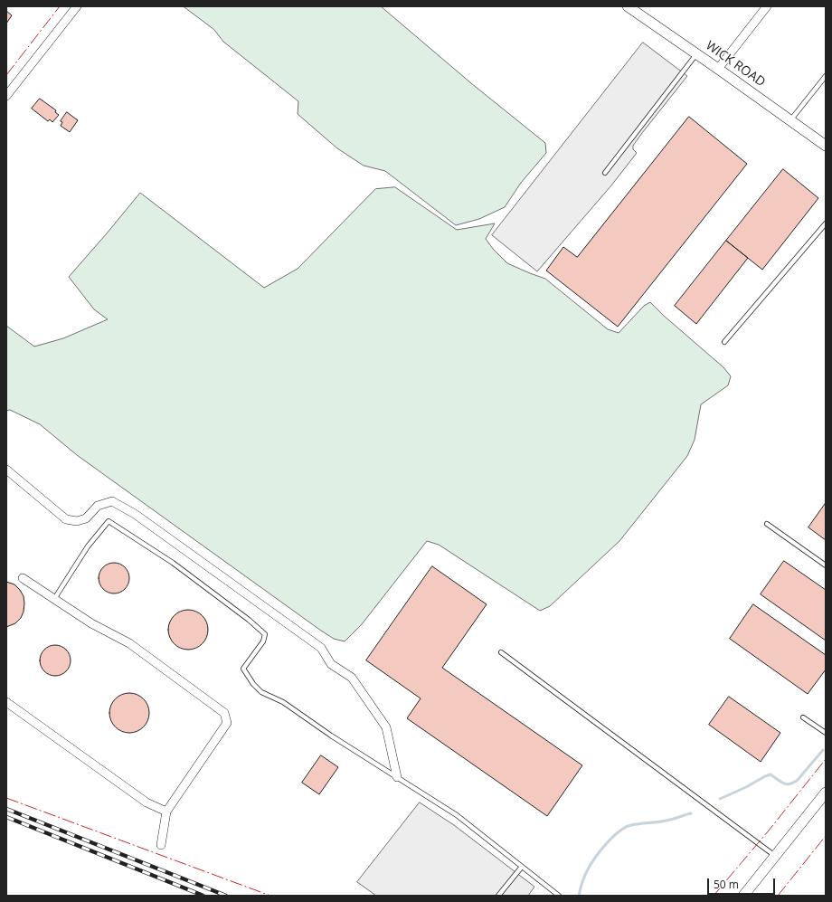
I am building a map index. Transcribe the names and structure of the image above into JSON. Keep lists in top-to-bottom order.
{
  "streets": {
    "street": ["WICK ROAD"]
  },
  "scale_bar": "50 m"
}
